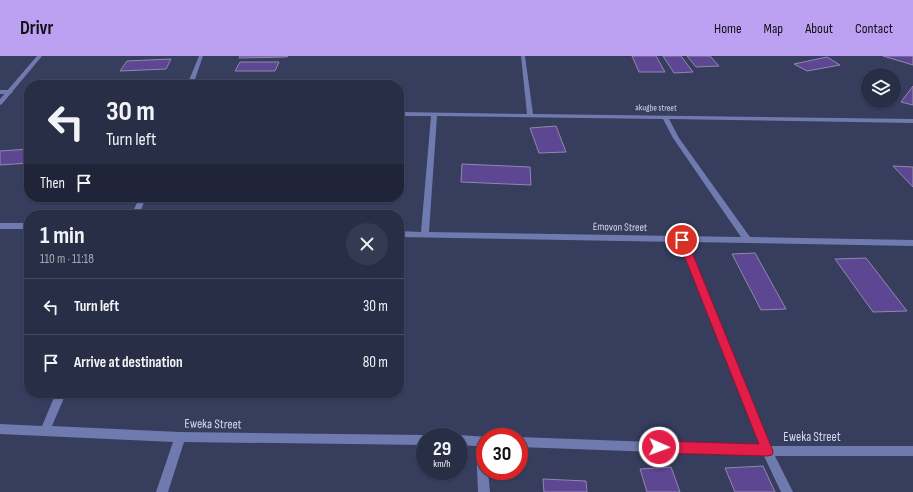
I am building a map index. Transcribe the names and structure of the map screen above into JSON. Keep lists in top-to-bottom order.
{
  "streets": {
    "street": ["akugbe street", "Emovon Street", "Eweka Street"]
  },
  "page": {
    "header": "Drivr",
    "nav": [
      "Home",
      "Map",
      "About",
      "Contact"
    ],
    "turn": ["30 m", "Turn left"],
    "then": "Then",
    "heading": ["1 min", "110 m · 11:18"],
    "list": [
      {
        "name": "Turn left",
        "value": "30 m"
      },
      {
        "name": "Arrive at destination",
        "value": "80 m"
      }
    ],
    "speed": "29 km/h",
    "limit": "30"
  }
}
